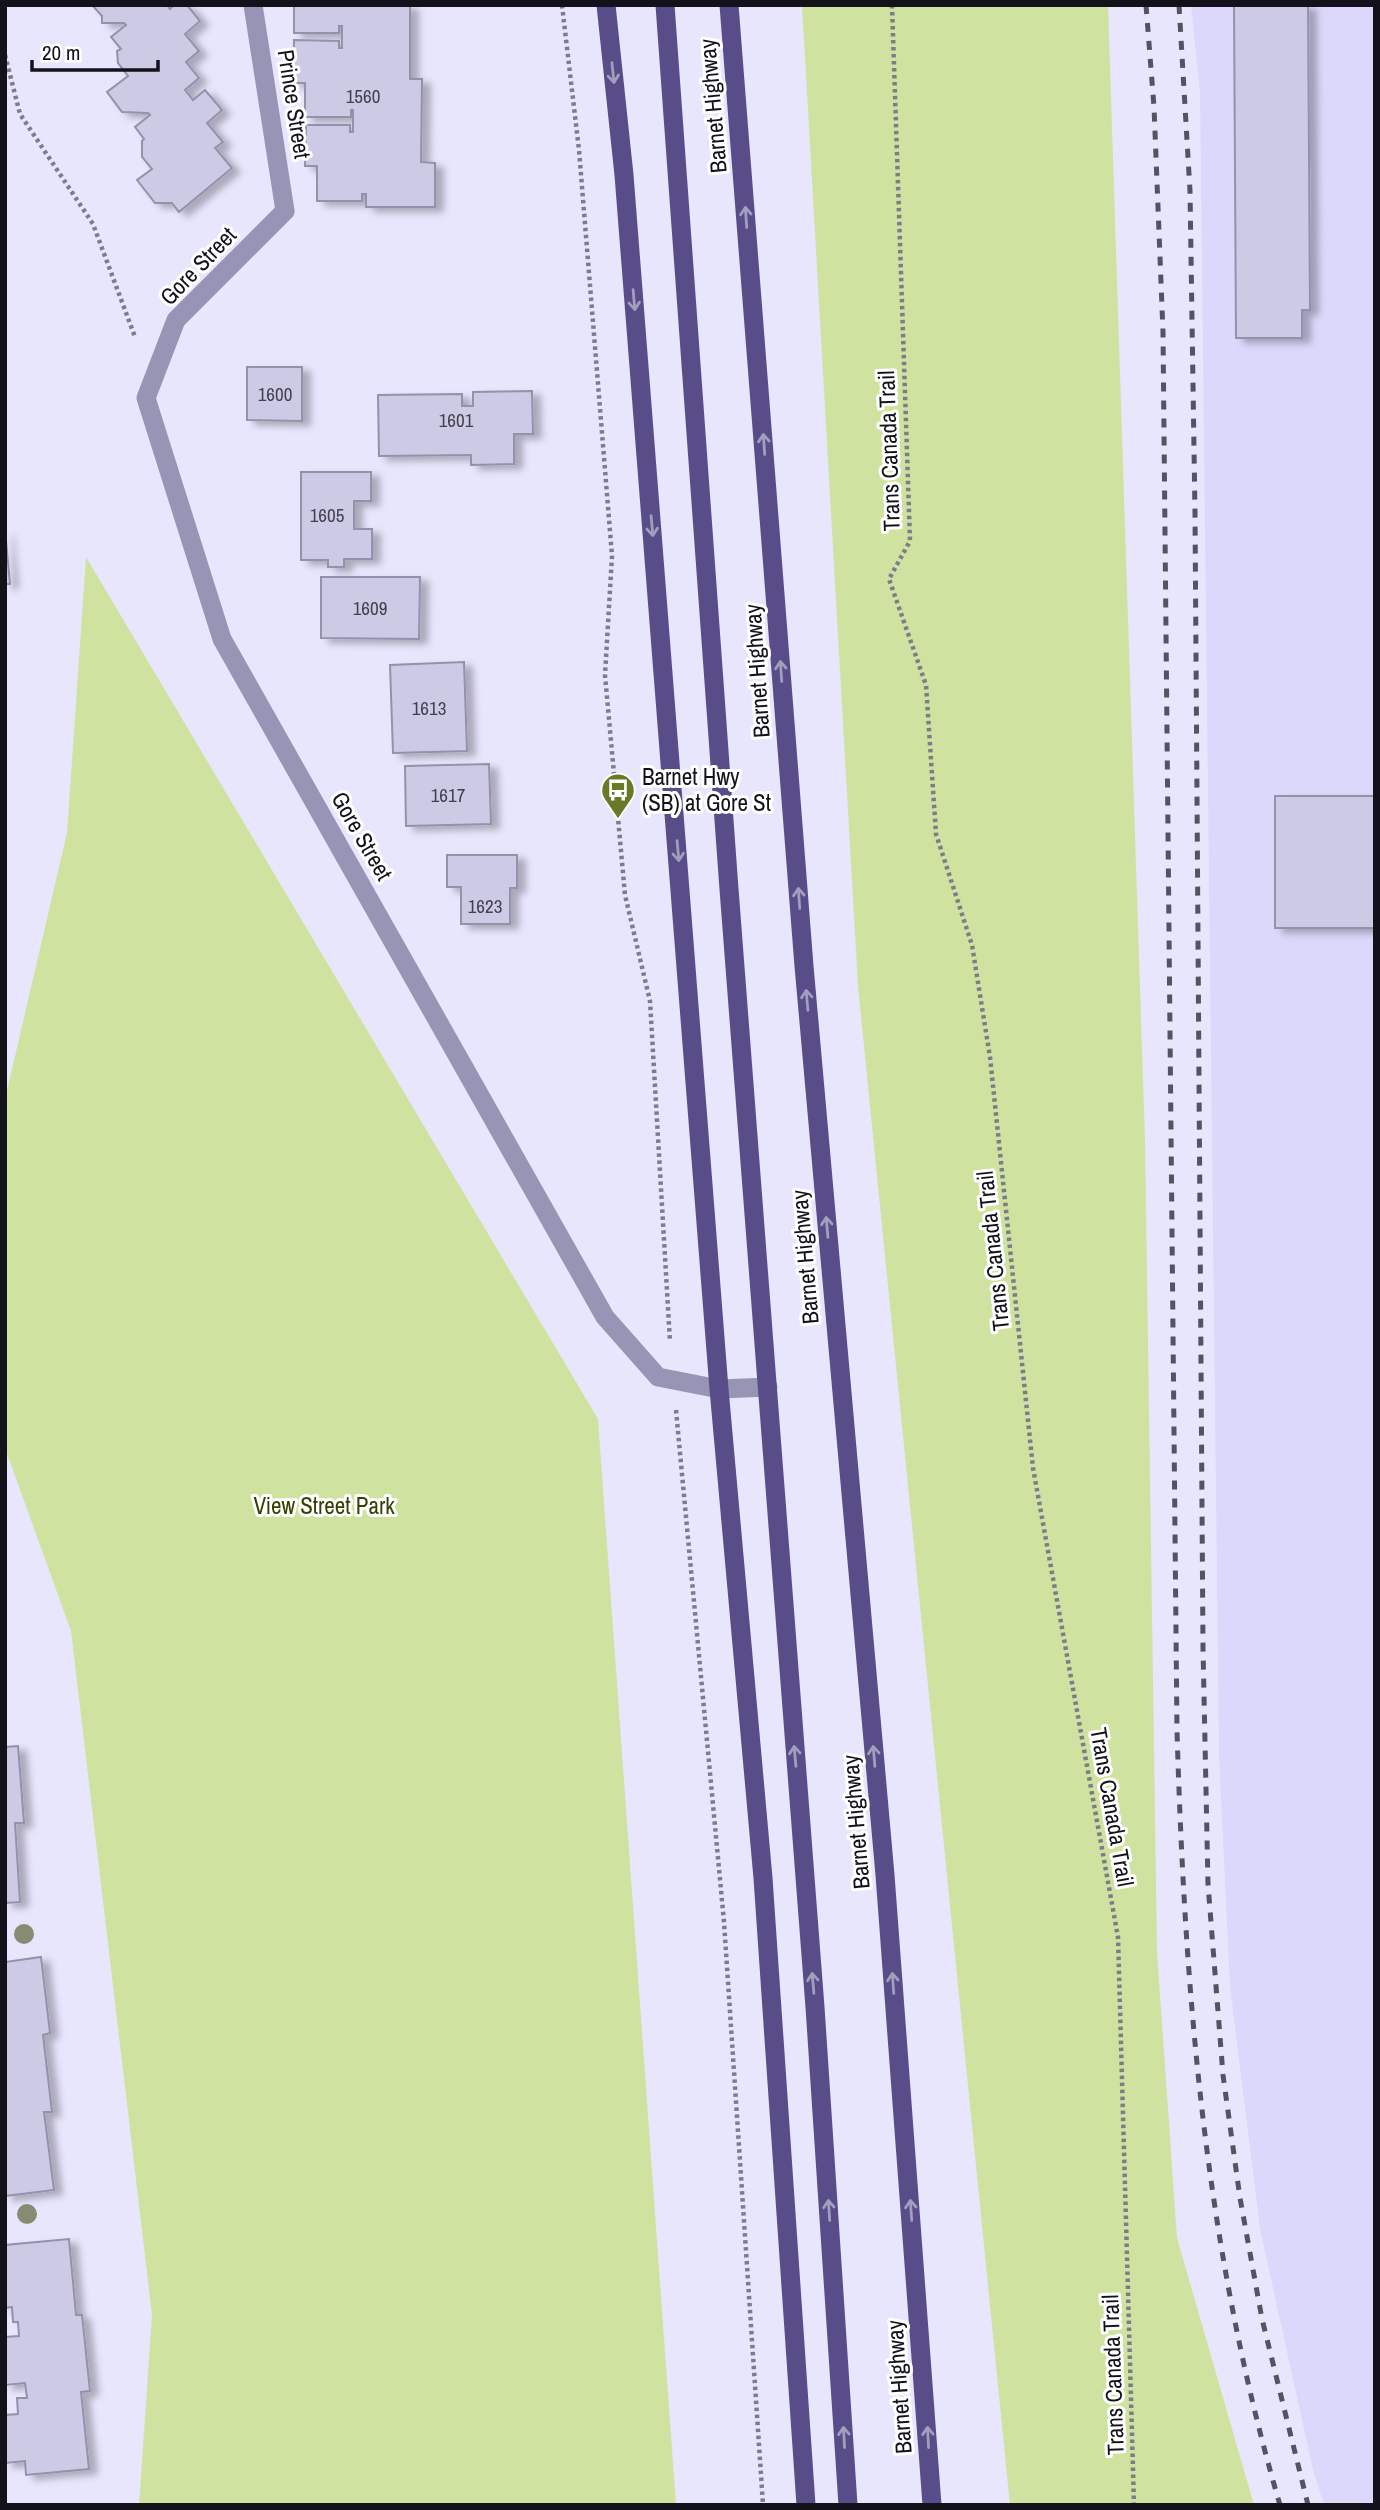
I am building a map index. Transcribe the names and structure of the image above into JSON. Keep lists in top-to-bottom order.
{
  "streets": {
    "main road": ["Barnet Highway"],
    "street": ["Prince Street", "Gore Street"],
    "path": ["Trans Canada Trail"]
  },
  "crossings": [
    ["Prince Street", "Gore Street"]
  ],
  "parks": ["View Street Park"],
  "places": {
    "bus stop": ["Barnet Hwy (SB) at Gore St"]
  },
  "house_numbers": [
    "1560",
    "1600",
    "1601",
    "1605",
    "1609",
    "1613",
    "1617",
    "1623"
  ],
  "scale_bar": "20 m"
}
